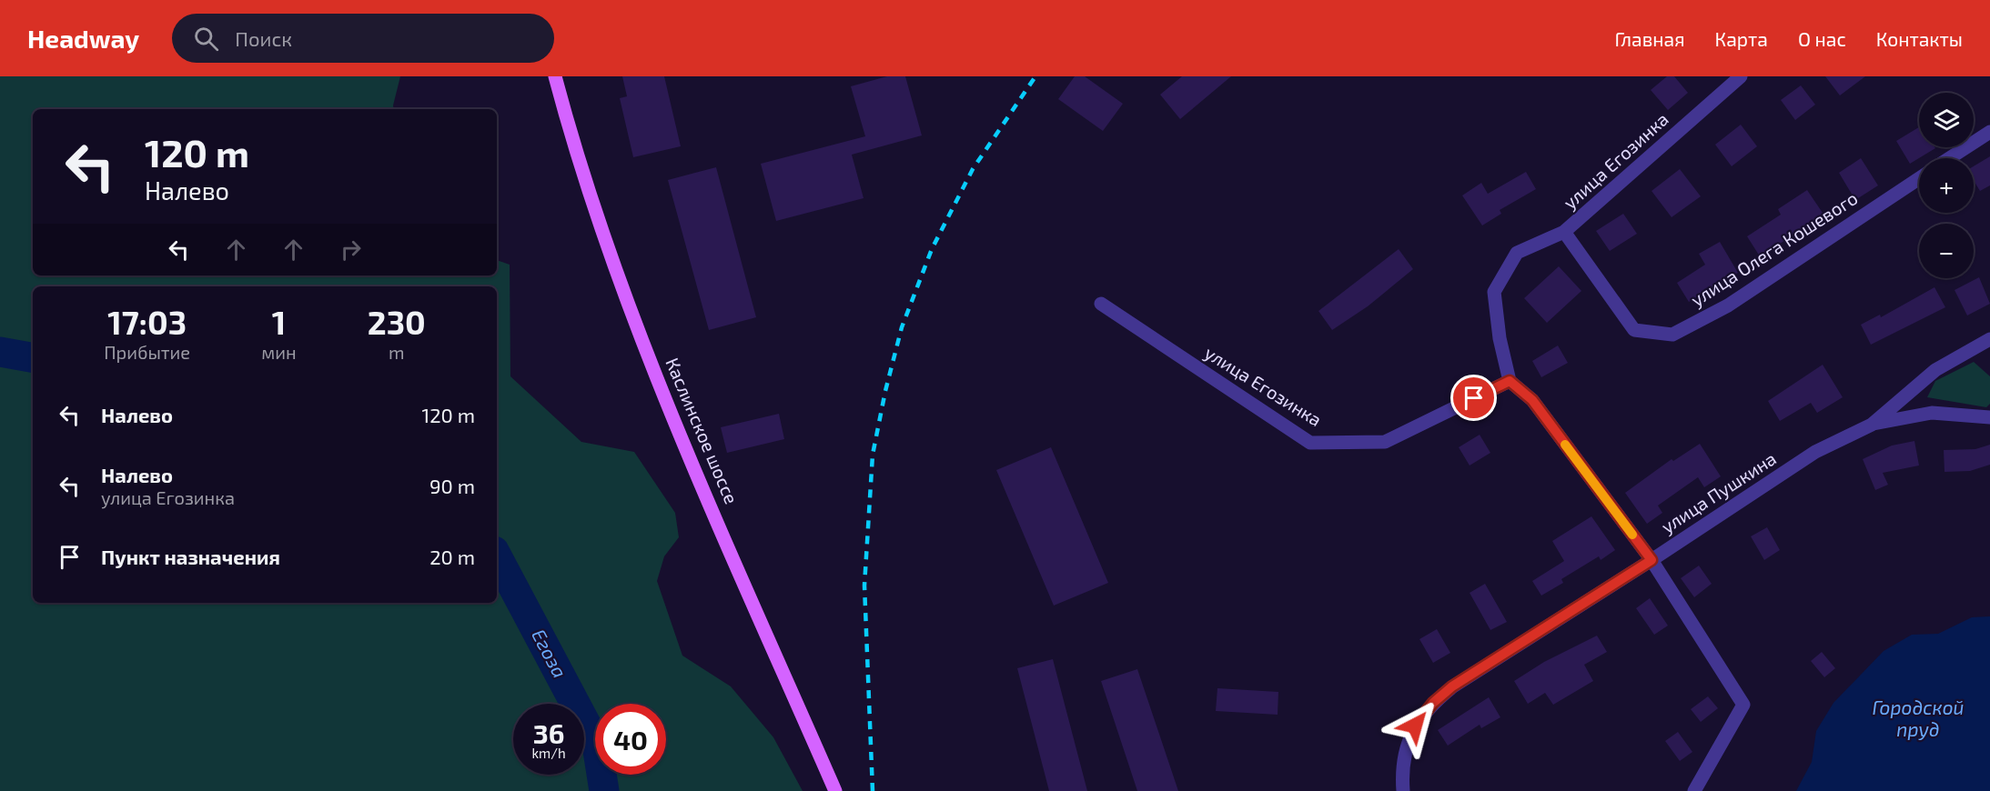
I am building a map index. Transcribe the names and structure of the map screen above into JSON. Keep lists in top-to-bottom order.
{
  "streets": {
    "main road": ["Каслинское шоссе"],
    "street": ["улица Егозинка", "улица Олега Кошевого", "улица Пушкина"]
  },
  "crossings": [
    ["улица Егозинка", "улица Олега Кошевого"]
  ],
  "water": ["Егоза", "Городской пруд"],
  "page": {
    "header": "Headway",
    "search": "Поиск",
    "nav": [
      "Главная",
      "Карта",
      "О нас",
      "Контакты"
    ],
    "map_buttons": ["+", "−"],
    "turn": ["120 m", "Налево"],
    "eta": [
      "17:03",
      "Прибытие",
      "1",
      "мин",
      "230",
      "m"
    ],
    "list": [
      {
        "name": "Налево",
        "value": "120 m"
      },
      {
        "name": "Налево",
        "note": "улица Егозинка",
        "value": "90 m"
      },
      {
        "name": "Пункт назначения",
        "value": "20 m"
      }
    ],
    "speed": "36 km/h",
    "limit": "40"
  }
}
